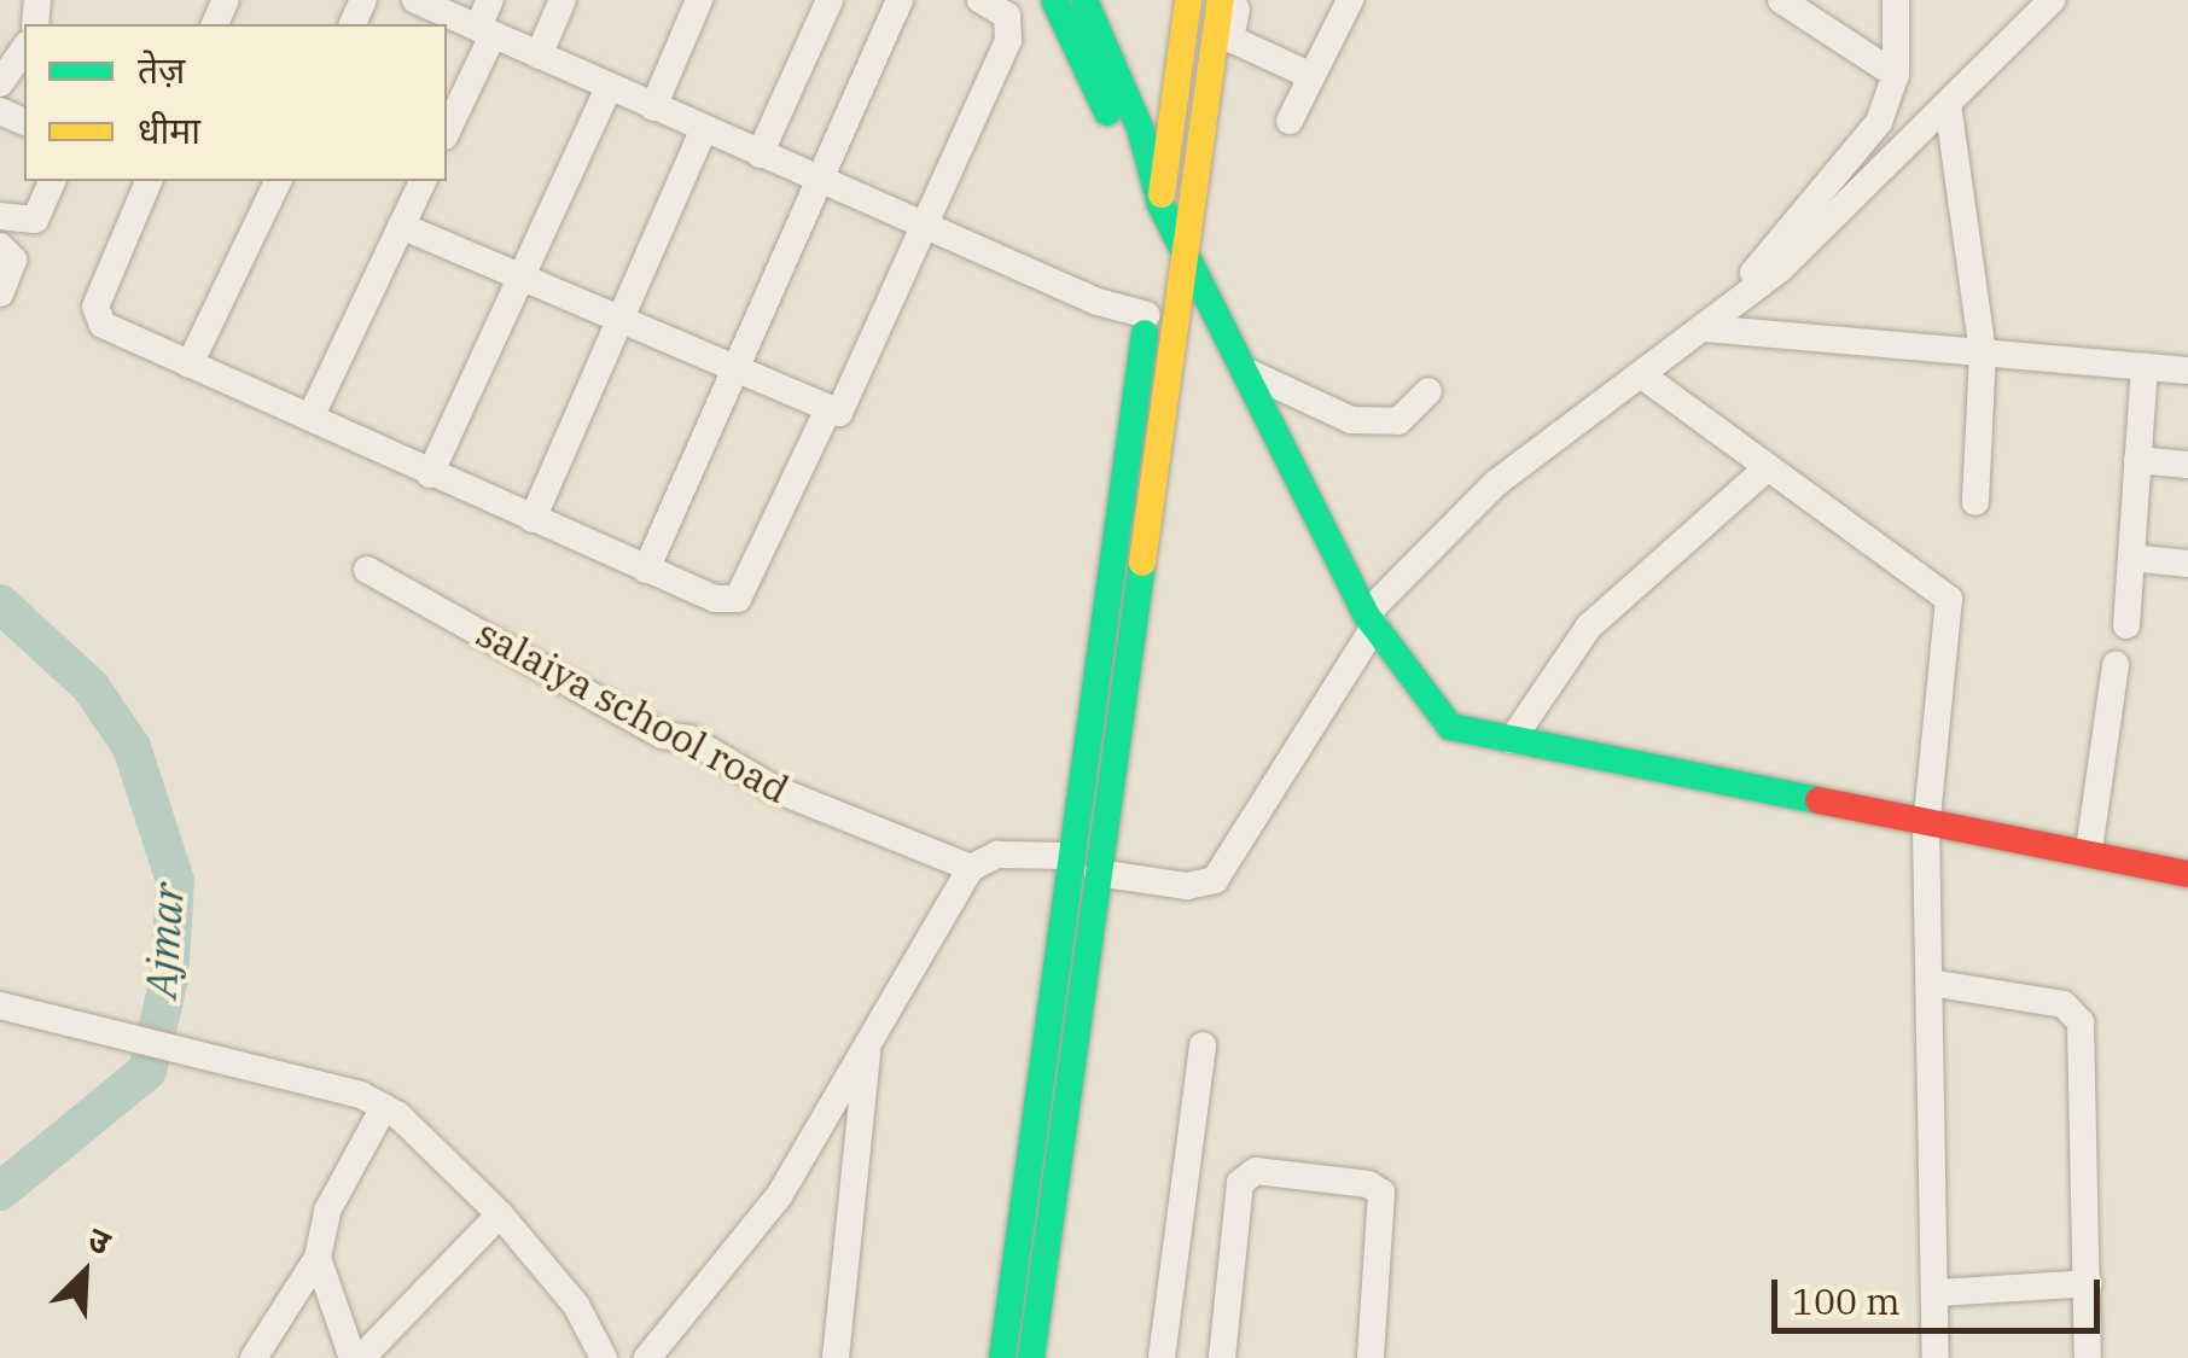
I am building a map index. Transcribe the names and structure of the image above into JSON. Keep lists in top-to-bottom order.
{
  "streets": {
    "street": ["salaiya school road"]
  },
  "water": ["Ajmar"],
  "legend": ["तेज़", "धीमा"],
  "scale_bar": "100 m",
  "north": "top right"
}
